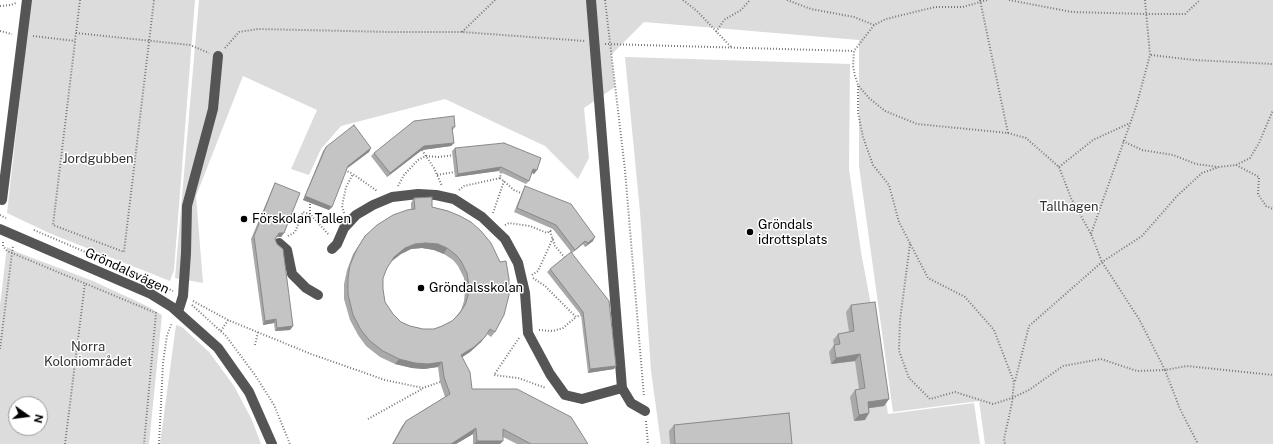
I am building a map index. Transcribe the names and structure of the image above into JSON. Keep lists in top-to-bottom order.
{
  "streets": {
    "street": ["Gröndalsvägen"]
  },
  "parks": ["Jordgubben", "Tallhagen", "Norra Koloniområdet"],
  "places": ["Förskolan Tallen", "Gröndals idrottsplats", "Gröndalsskolan"],
  "north": "right"
}
